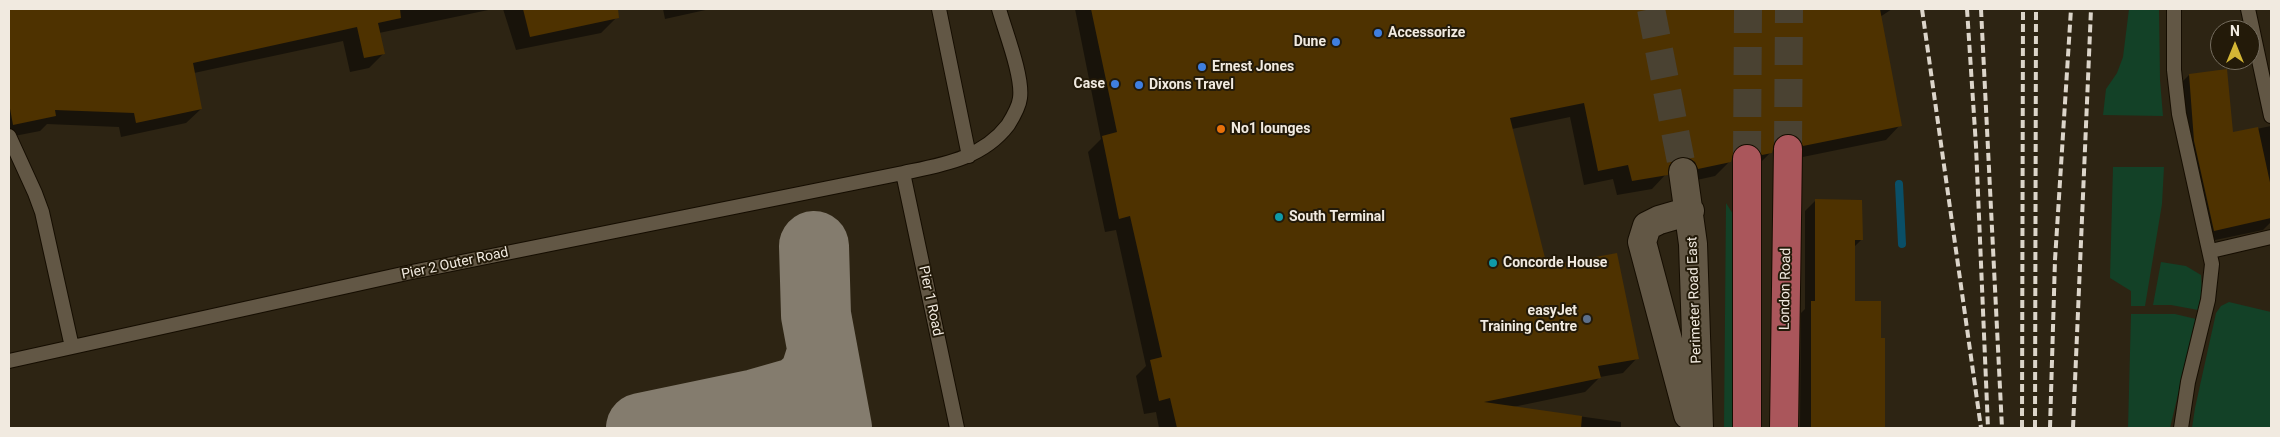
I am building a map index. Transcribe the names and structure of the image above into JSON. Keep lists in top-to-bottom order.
{
  "streets": {
    "main road": ["London Road"],
    "street": ["Perimeter Road East"],
    "lane": ["Pier 2 Outer Road", "Pier 1 Road"]
  },
  "crossings": [
    ["Pier 2 Outer Road", "Pier 1 Road"]
  ],
  "places": [
    "Accessorize",
    "Dune",
    "Ernest Jones",
    "Case",
    "Dixons Travel",
    "No1 lounges",
    "South Terminal",
    "Concorde House",
    "easyJet Training Centre"
  ],
  "north": "top"
}
